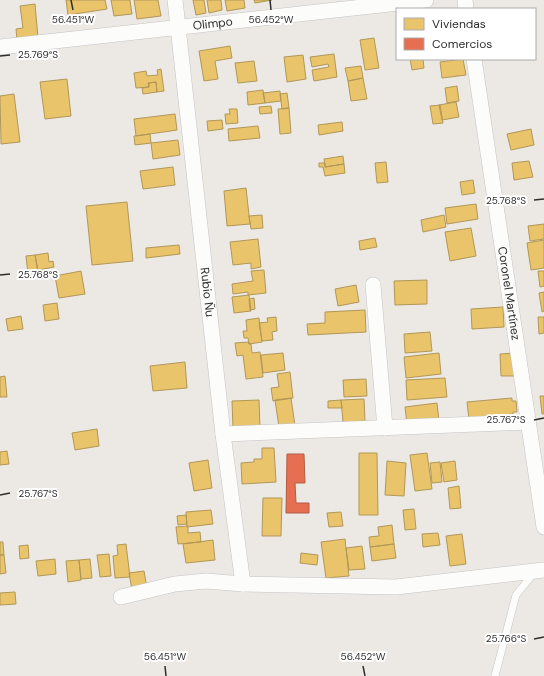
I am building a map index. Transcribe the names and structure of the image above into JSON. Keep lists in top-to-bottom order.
{
  "streets": {
    "street": ["Olimpo", "Rubio Ñu", "Coronel Martínez"]
  },
  "crossings": [
    ["Olimpo", "Rubio Ñu"]
  ],
  "legend": ["Viviendas", "Comercios"],
  "coordinates": [
    "56.451°W",
    "56.452°W",
    "25.769°S",
    "25.768°S",
    "25.767°S",
    "25.766°S"
  ]
}
